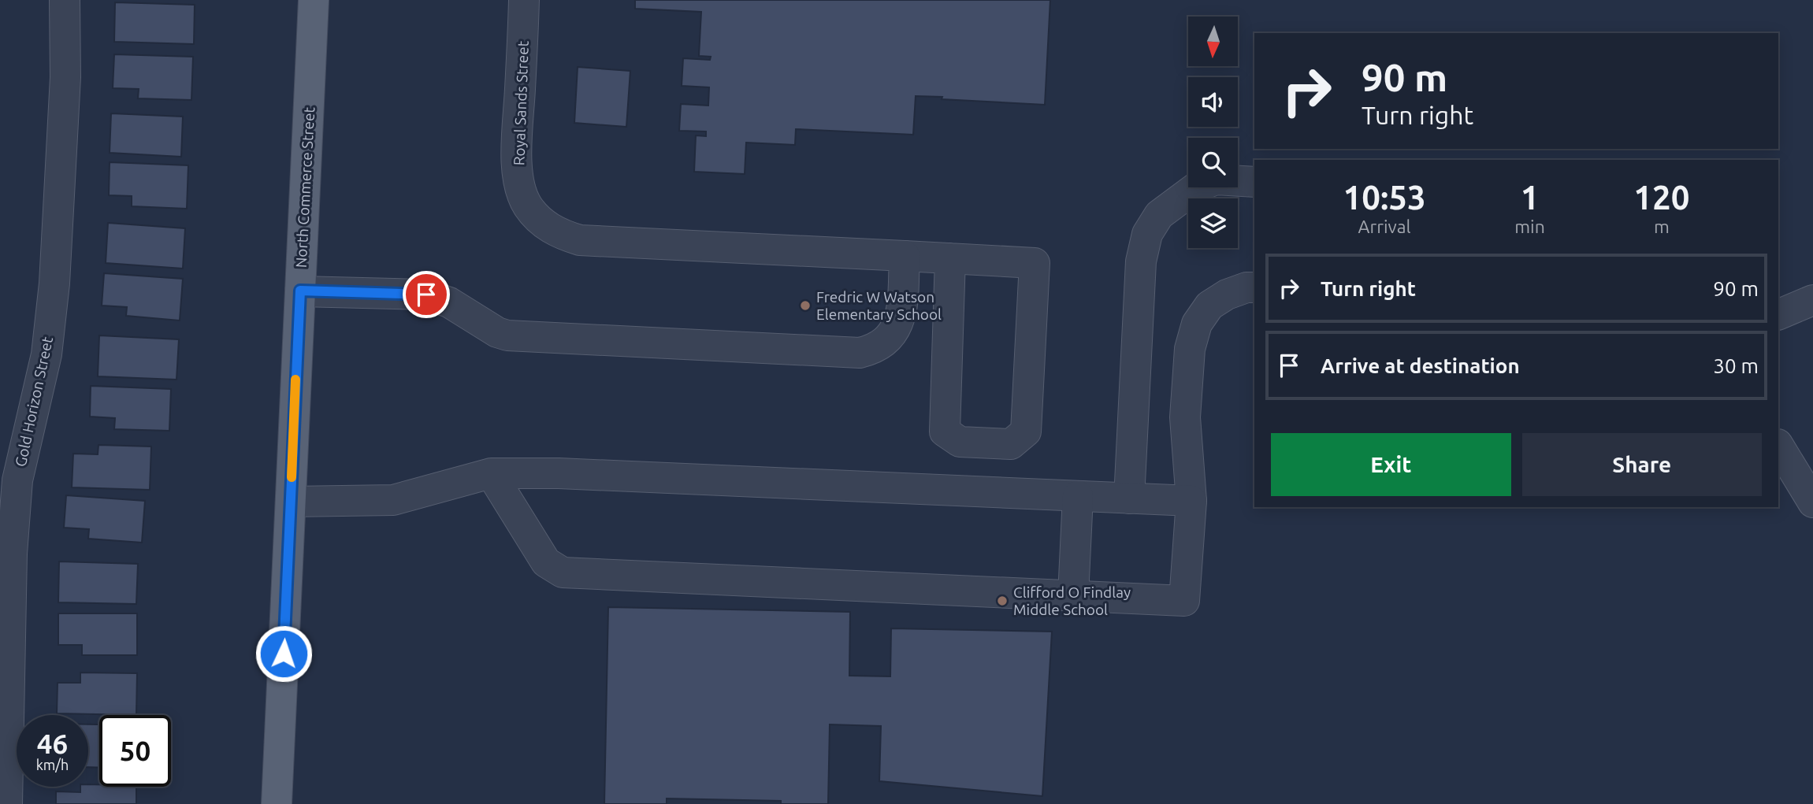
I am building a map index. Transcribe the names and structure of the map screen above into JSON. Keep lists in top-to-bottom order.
{
  "streets": {
    "main road": ["North Commerce Street"],
    "street": ["Royal Sands Street", "Gold Horizon Street"]
  },
  "places": ["Fredric W Watson Elementary School", "Clifford O Findlay Middle School"],
  "north": "bottom",
  "page": {
    "turn": ["90 m", "Turn right"],
    "eta": [
      "10:53",
      "Arrival",
      "1",
      "min",
      "120",
      "m"
    ],
    "list": [
      {
        "name": "Turn right",
        "value": "90 m"
      },
      {
        "name": "Arrive at destination",
        "value": "30 m"
      }
    ],
    "buttons": ["Exit", "Share"],
    "speed": "46 km/h",
    "limit": "50"
  }
}
